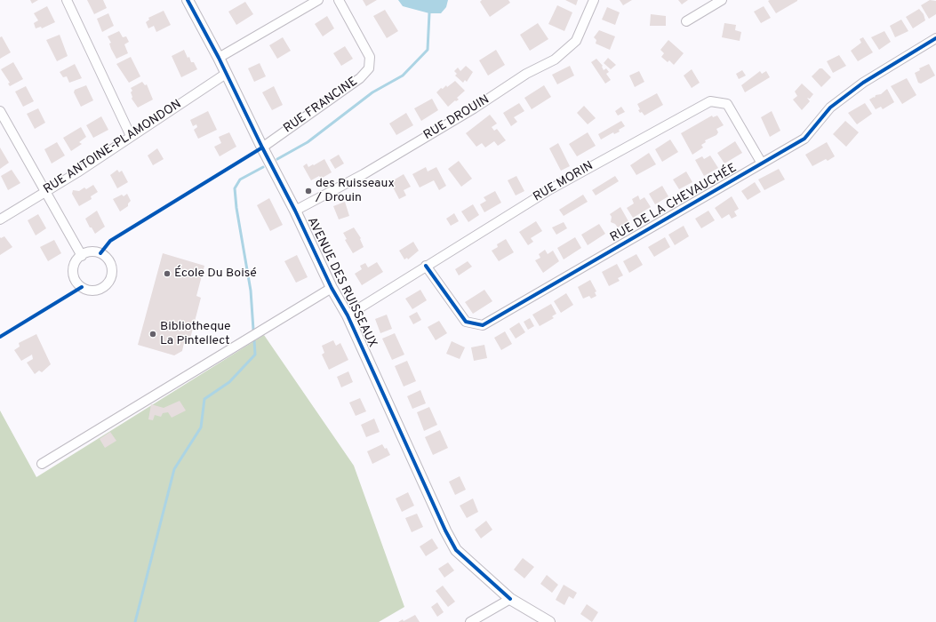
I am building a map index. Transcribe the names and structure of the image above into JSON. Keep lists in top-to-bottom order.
{
  "streets": {
    "street": [
      "RUE FRANCINE",
      "RUE DROUIN",
      "RUE ANTOINE-PLAMONDON",
      "RUE MORIN",
      "RUE DE LA CHEVAUCHÉE",
      "AVENUE DES RUISSEAUX"
    ]
  },
  "crossings": [
    ["RUE FRANCINE", "AVENUE DES RUISSEAUX"],
    ["RUE DROUIN", "AVENUE DES RUISSEAUX"],
    ["RUE ANTOINE-PLAMONDON", "AVENUE DES RUISSEAUX"],
    ["RUE MORIN", "RUE DE LA CHEVAUCHÉE"],
    ["RUE MORIN", "AVENUE DES RUISSEAUX"]
  ],
  "places": ["des Ruisseaux / Drouin", "École Du Boisé", "Bibliotheque La Pintellect"]
}
